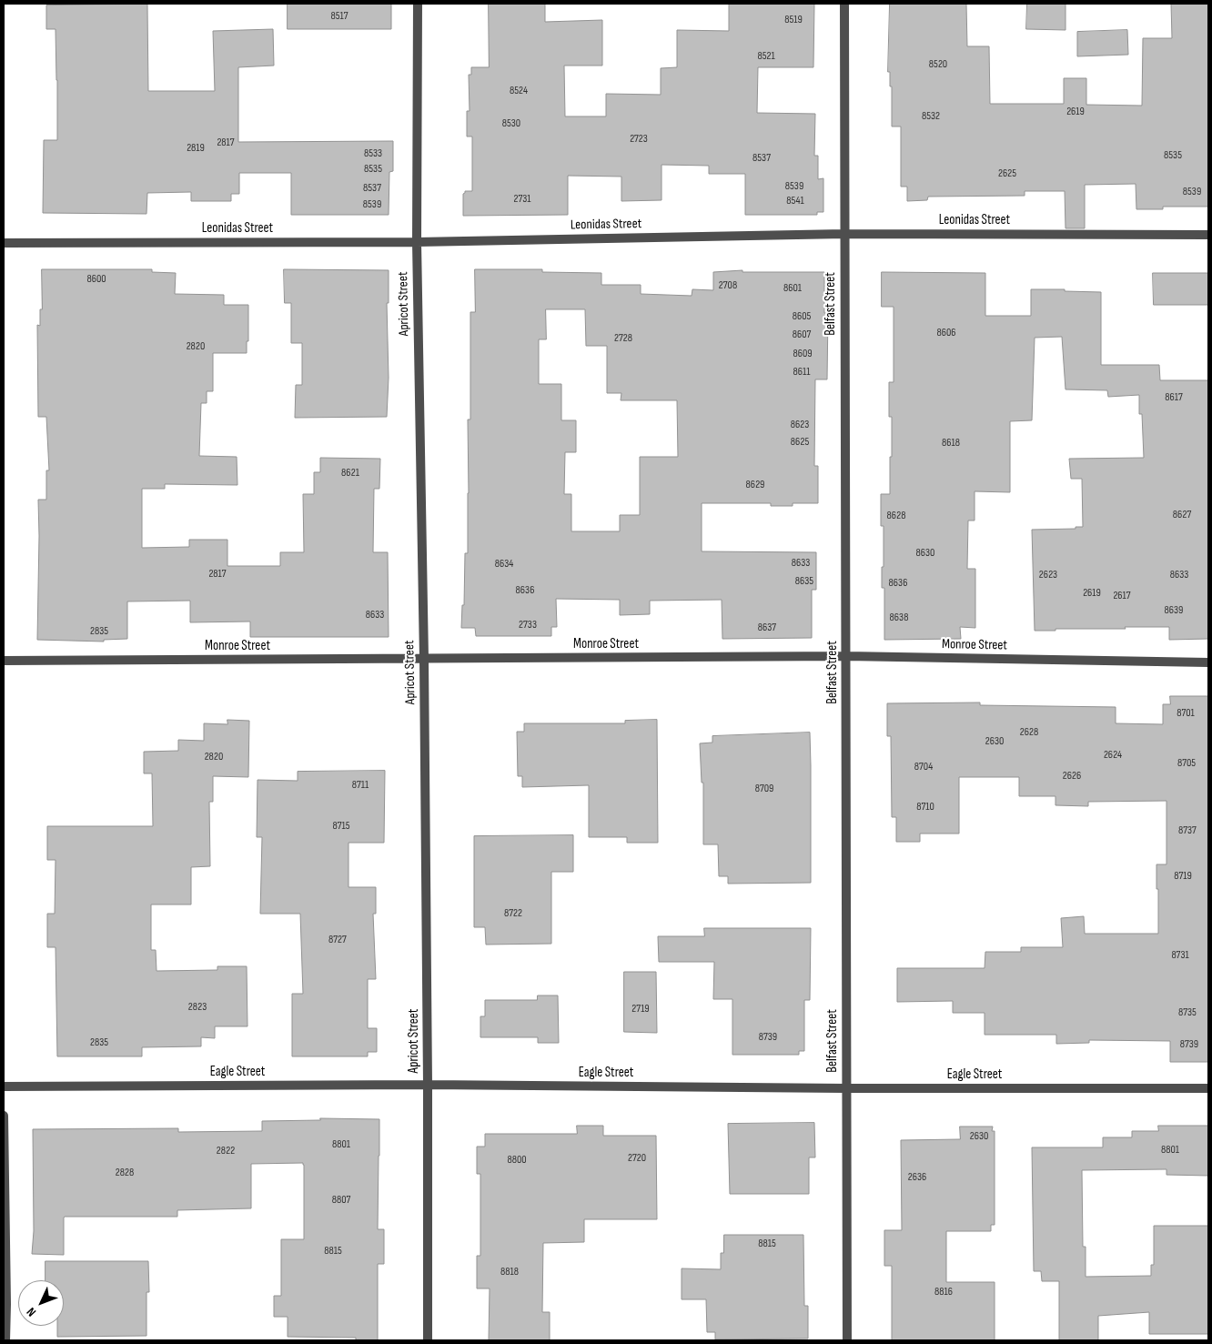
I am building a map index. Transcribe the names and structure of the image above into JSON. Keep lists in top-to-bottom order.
{
  "streets": {
    "street": [
      "Leonidas Street",
      "Apricot Street",
      "Belfast Street",
      "Monroe Street",
      "Eagle Street"
    ]
  },
  "crossings": [
    ["Leonidas Street", "Apricot Street"],
    ["Leonidas Street", "Belfast Street"],
    ["Apricot Street", "Monroe Street"],
    ["Apricot Street", "Eagle Street"],
    ["Belfast Street", "Monroe Street"],
    ["Belfast Street", "Eagle Street"]
  ],
  "house_numbers": [
    "8517",
    "8519",
    "8521",
    "8520",
    "8524",
    "2619",
    "8532",
    "8530",
    "2723",
    "2817",
    "2819",
    "8533",
    "8535",
    "8537",
    "8535",
    "2625",
    "8539",
    "8537",
    "8539",
    "2731",
    "8541",
    "8539",
    "8600",
    "2708",
    "8601",
    "8605",
    "8606",
    "8607",
    "2728",
    "2820",
    "8609",
    "8611",
    "8617",
    "8623",
    "8625",
    "8618",
    "8621",
    "8629",
    "8627",
    "8628",
    "8630",
    "8633",
    "8634",
    "2817",
    "2623",
    "8633",
    "8635",
    "8636",
    "8636",
    "2619",
    "2617",
    "8639",
    "8633",
    "8638",
    "2733",
    "8637",
    "2835",
    "8701",
    "2628",
    "2630",
    "2624",
    "2820",
    "8705",
    "8704",
    "2626",
    "8711",
    "8709",
    "8710",
    "8715",
    "8737",
    "8719",
    "8722",
    "8727",
    "8731",
    "2823",
    "2719",
    "8735",
    "8739",
    "2835",
    "8739",
    "2630",
    "8801",
    "8801",
    "2822",
    "2720",
    "8800",
    "2828",
    "2636",
    "8807",
    "8815",
    "8815",
    "8818",
    "8816"
  ],
  "north": "bottom left"
}
